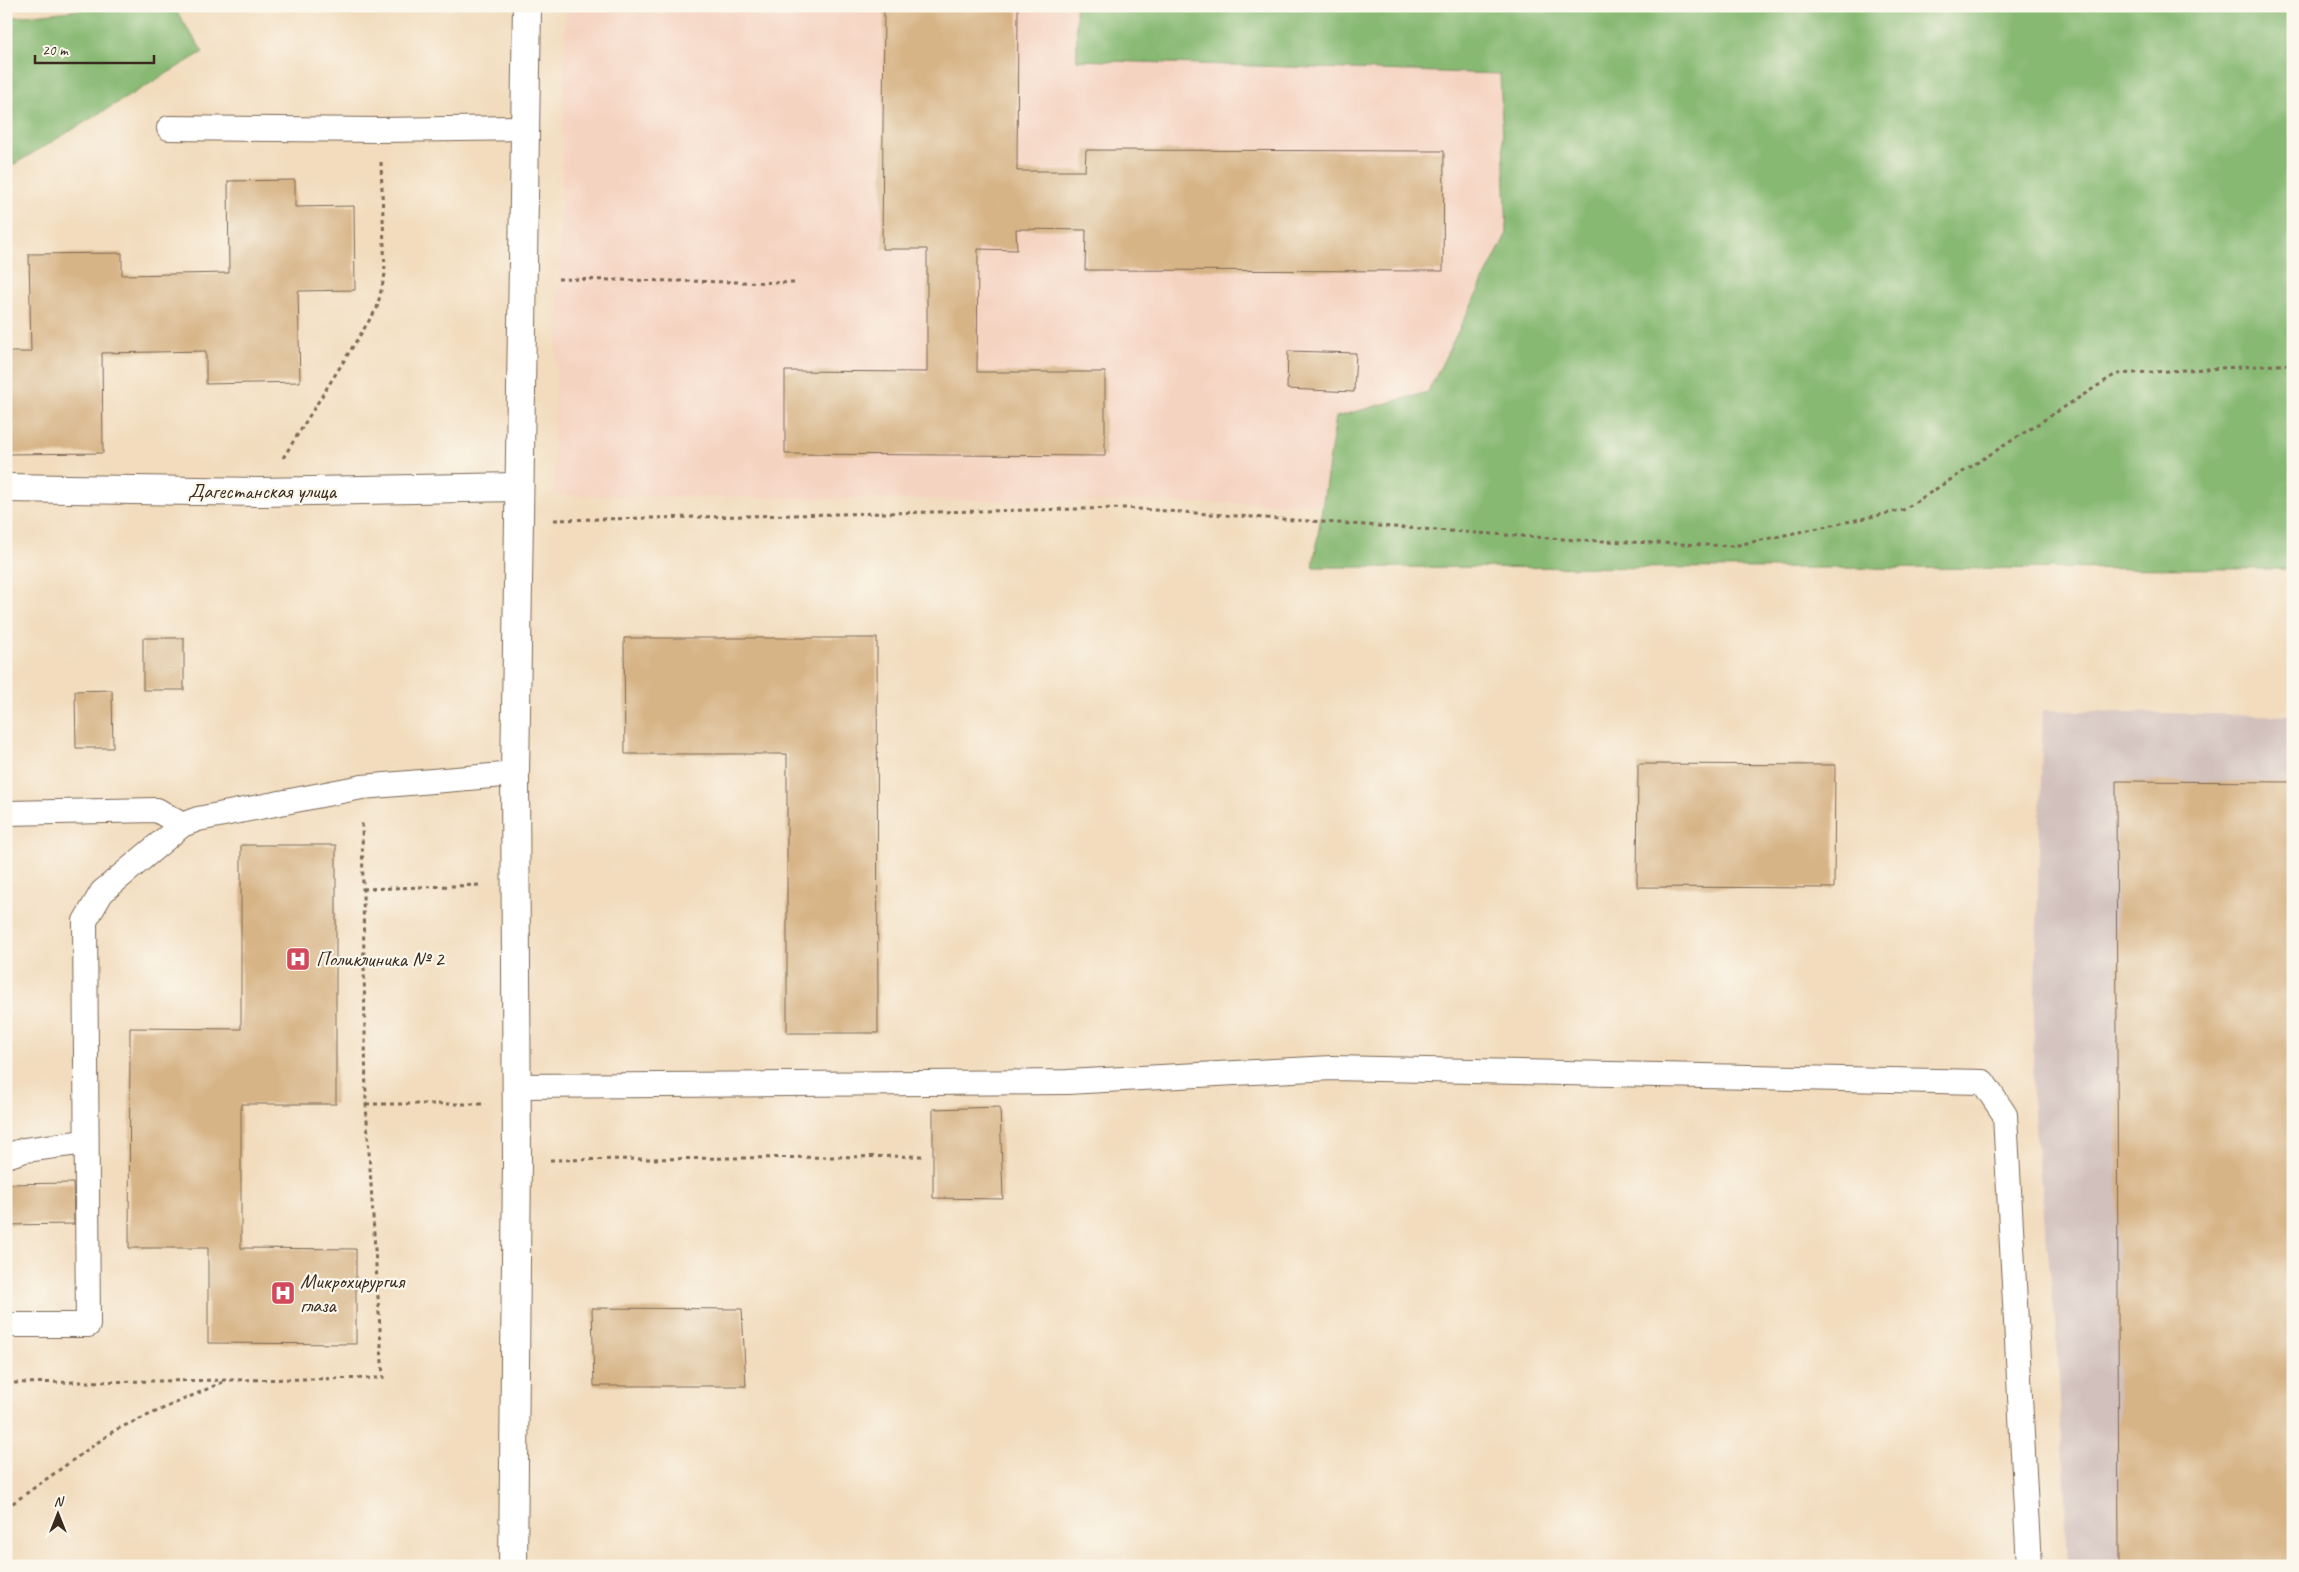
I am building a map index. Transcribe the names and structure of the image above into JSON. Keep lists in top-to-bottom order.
{
  "streets": {
    "street": ["Дагестанская улица"]
  },
  "places": {
    "hospital": ["Поликлиника № 2", "Микрохирургия глаза"]
  },
  "scale_bar": "20 m",
  "north": "top"
}
